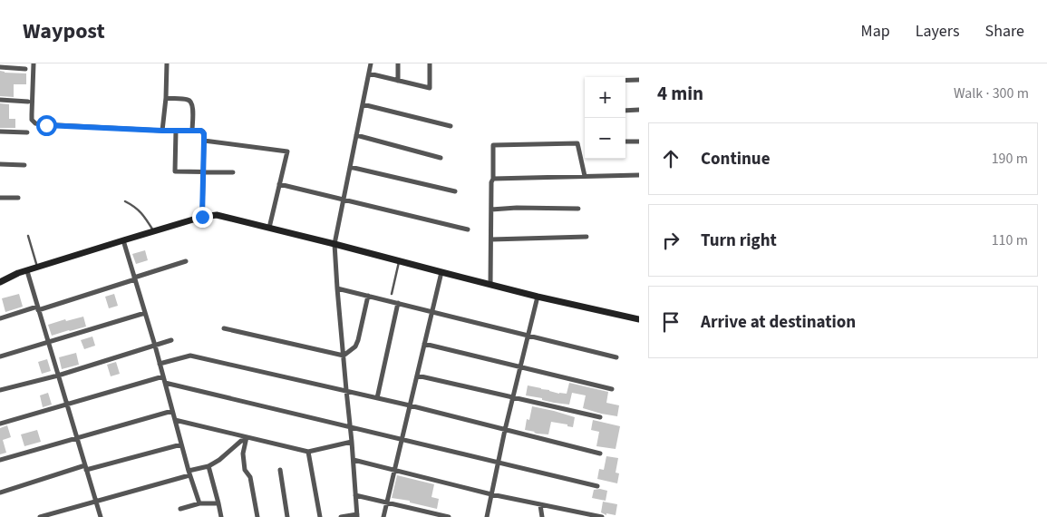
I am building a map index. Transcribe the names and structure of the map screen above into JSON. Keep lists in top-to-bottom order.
{
  "page": {
    "header": "Waypost",
    "nav": ["Map", "Layers", "Share"],
    "heading": ["4 min", "Walk · 300 m"],
    "map_buttons": ["+", "−"],
    "list": [
      ["Continue", "190 m"],
      ["Turn right", "110 m"],
      "Arrive at destination"
    ]
  }
}
